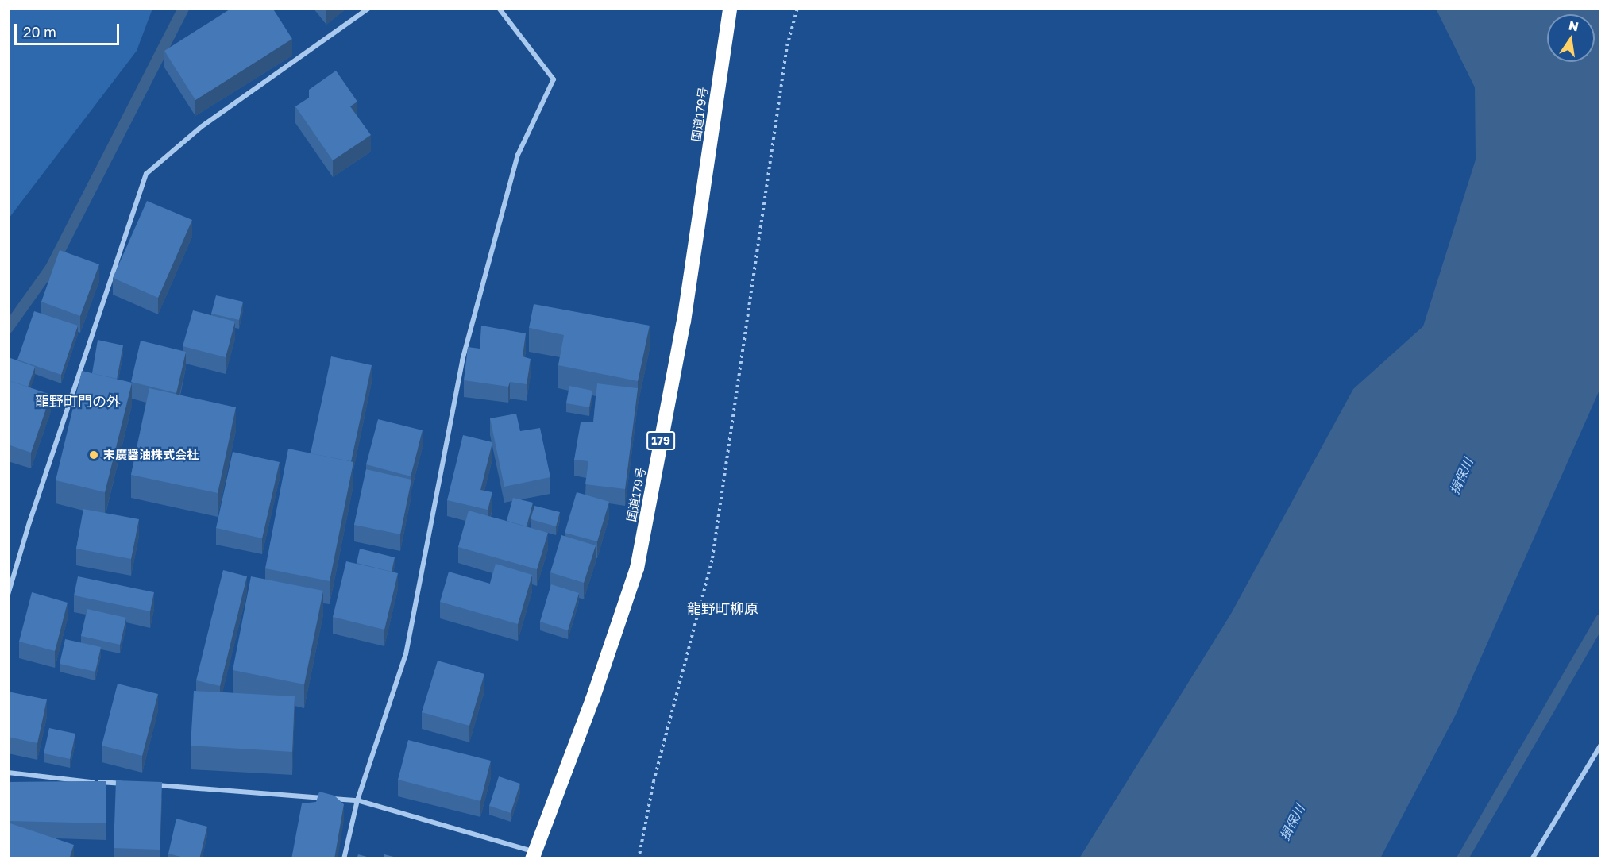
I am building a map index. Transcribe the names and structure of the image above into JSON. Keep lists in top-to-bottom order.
{
  "streets": {
    "highway": ["国道179号", "179"]
  },
  "districts": ["龍野町門の外", "龍野町柳原"],
  "water": ["揖保川"],
  "places": ["末廣醤油株式会社"],
  "scale_bar": "20 m",
  "north": "top"
}
